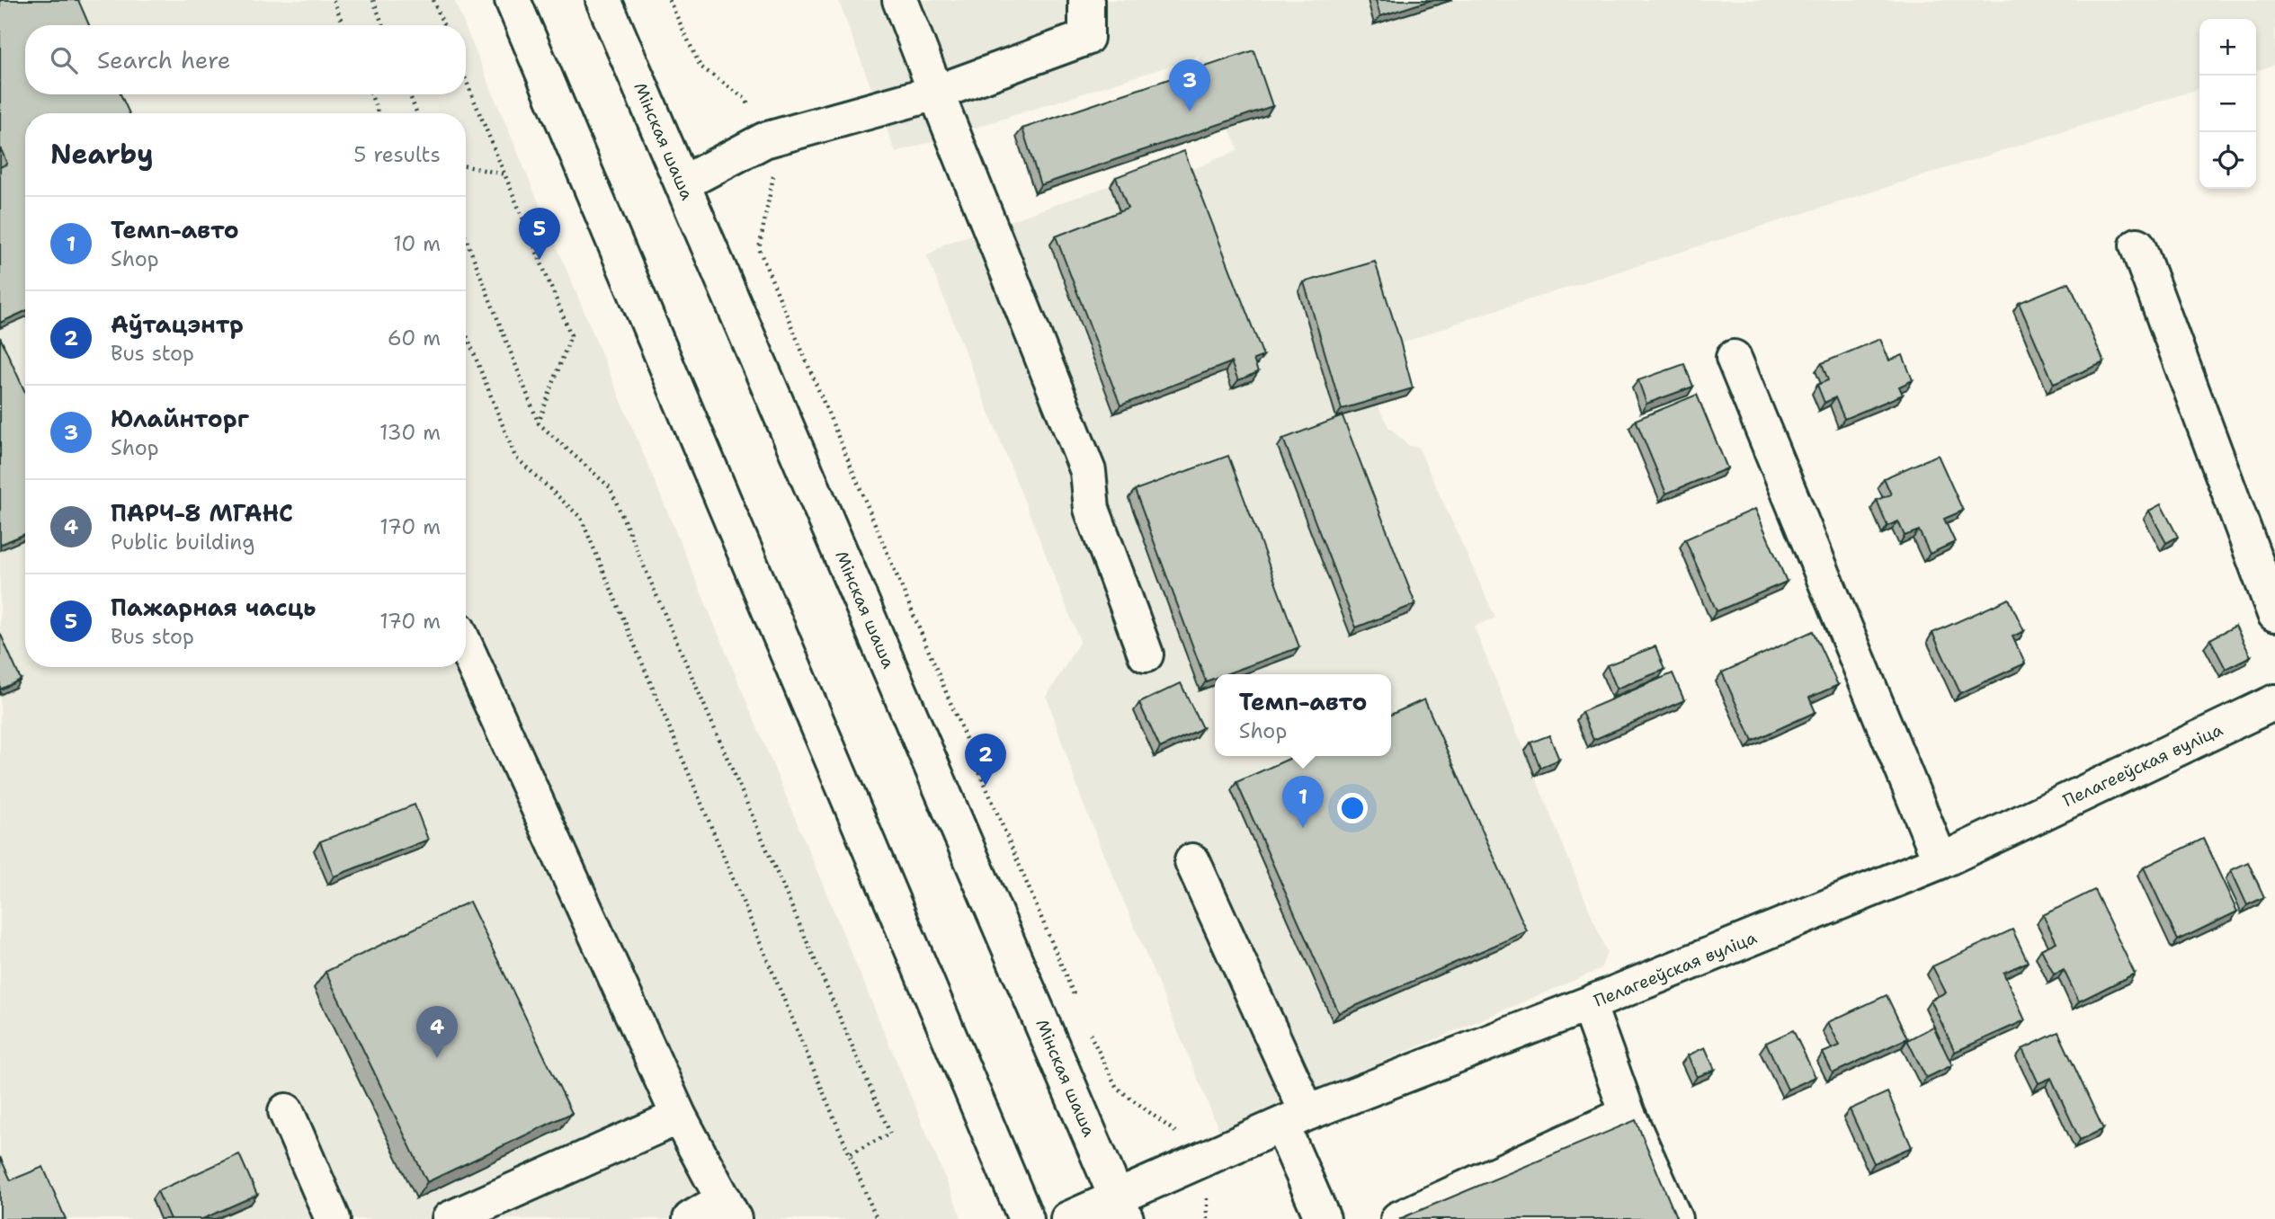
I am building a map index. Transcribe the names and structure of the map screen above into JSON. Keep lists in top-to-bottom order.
{
  "streets": {
    "main road": ["Мінская шаша", "Пелагееўская вуліца"]
  },
  "crossings": [
    ["Мінская шаша", "Пелагееўская вуліца"]
  ],
  "page": {
    "map_buttons": ["+", "−"],
    "search": "Search here",
    "pins": [
      "3",
      "5",
      "2",
      "1",
      "4"
    ],
    "heading": ["Nearby", "5 results"],
    "list": [
      {
        "mark": "1",
        "name": "Темп-авто",
        "note": "Shop",
        "value": "10 m"
      },
      {
        "mark": "2",
        "name": "Аўтацэнтр",
        "note": "Bus stop",
        "value": "60 m"
      },
      {
        "mark": "3",
        "name": "Юлайнторг",
        "note": "Shop",
        "value": "130 m"
      },
      {
        "mark": "4",
        "name": "ПАРЧ-8 МГАНС",
        "note": "Public building",
        "value": "170 m"
      },
      {
        "mark": "5",
        "name": "Пажарная часць",
        "note": "Bus stop",
        "value": "170 m"
      }
    ],
    "popup": ["Темп-авто", "Shop"]
  }
}
